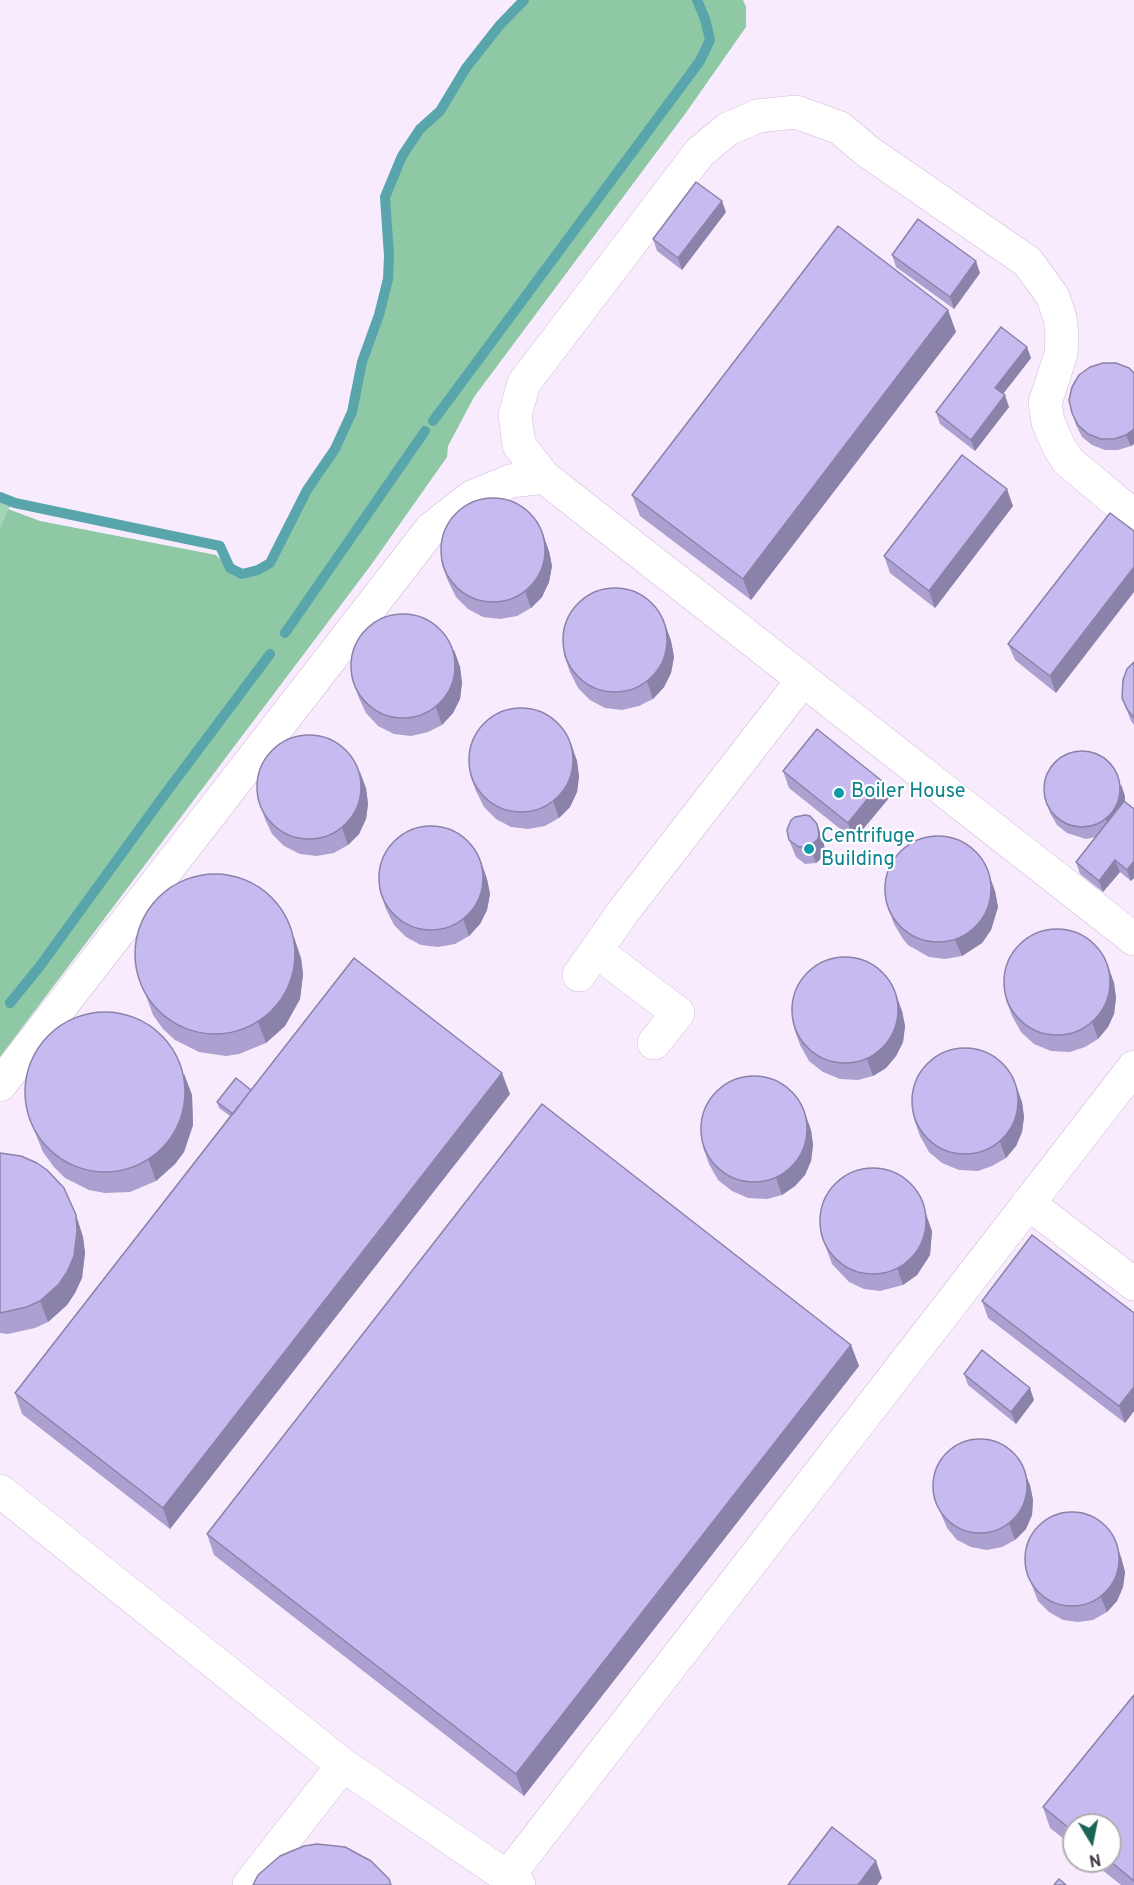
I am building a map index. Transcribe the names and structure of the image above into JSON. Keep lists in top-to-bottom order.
{
  "places": ["Boiler House", "Centrifuge Building"],
  "north": "bottom"
}
